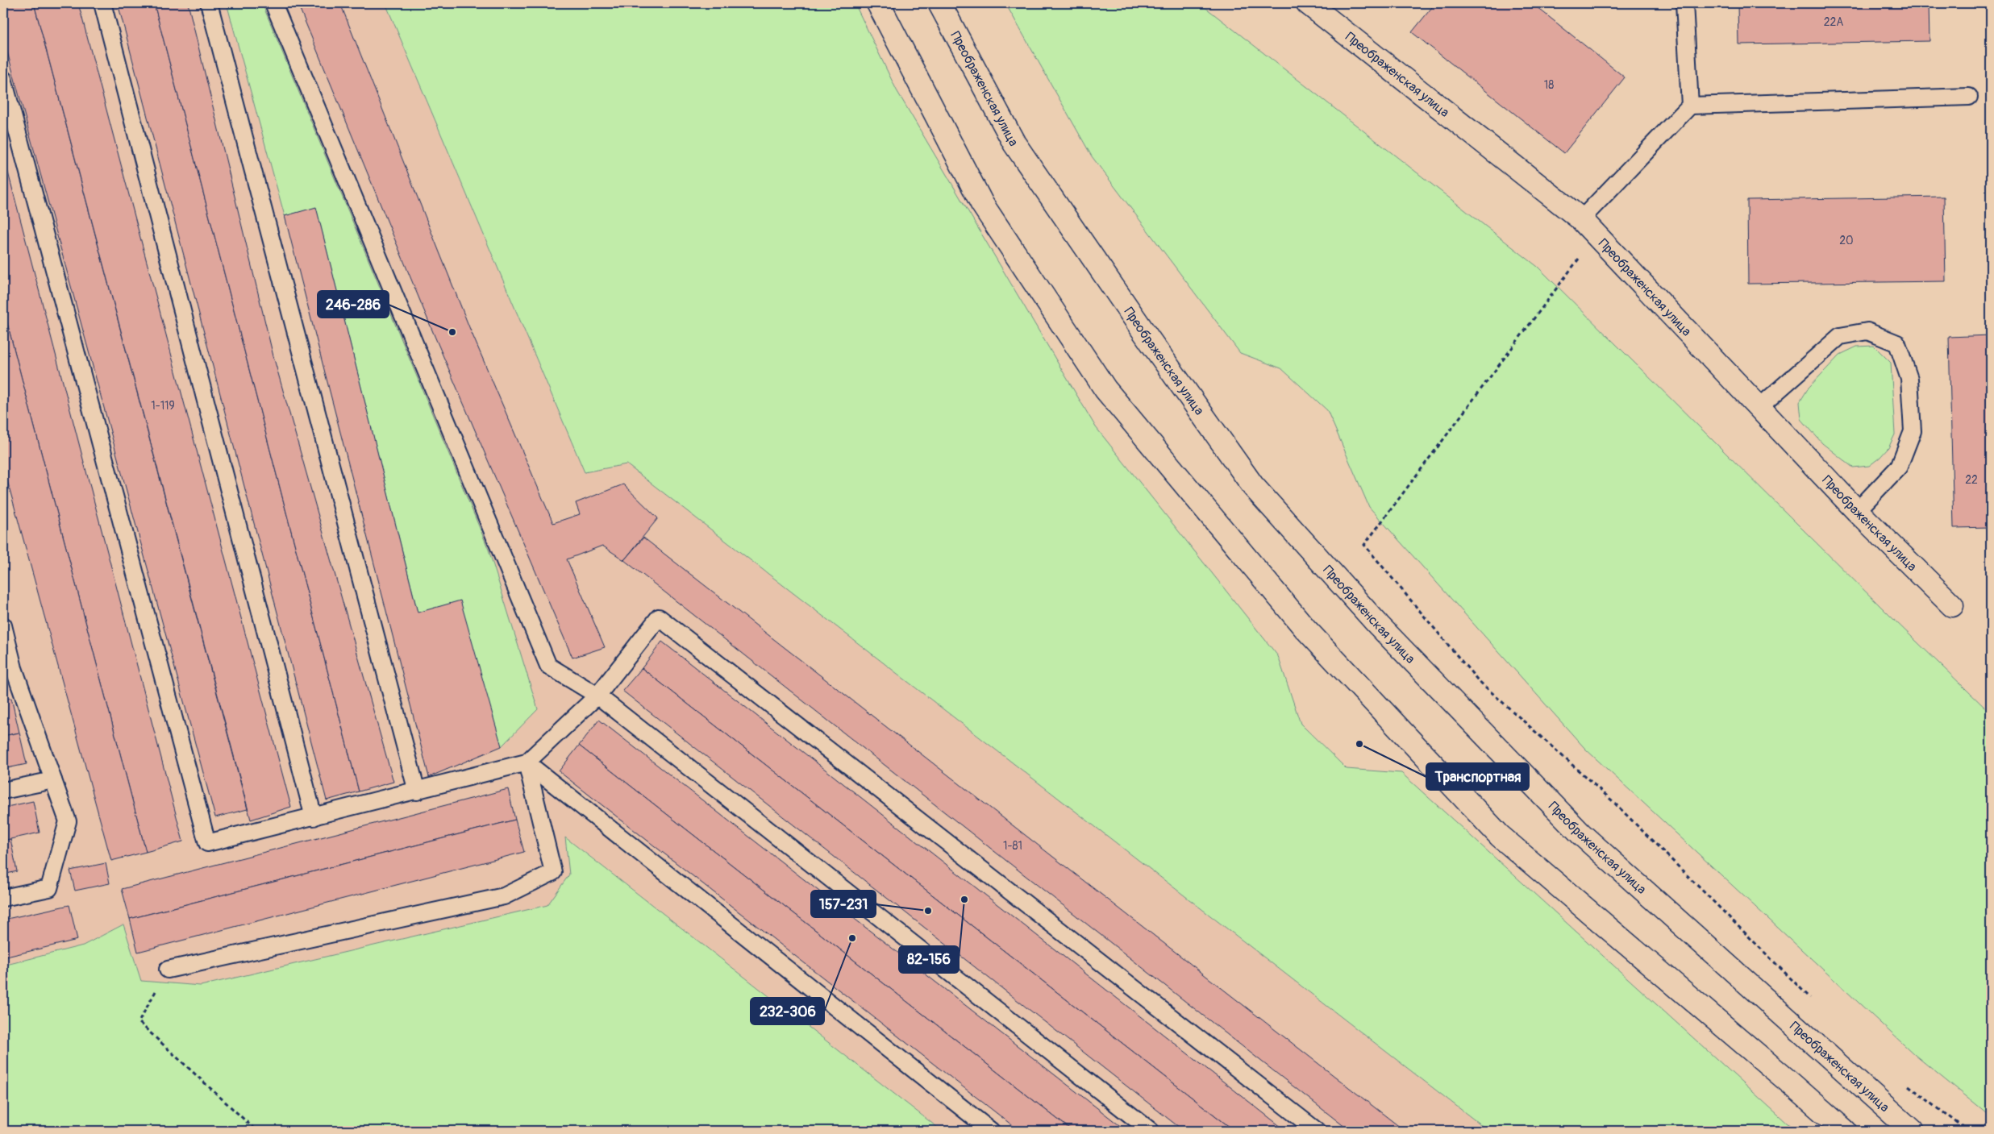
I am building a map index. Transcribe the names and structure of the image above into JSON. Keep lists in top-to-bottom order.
{
  "streets": {
    "main road": ["Преображенская улица"]
  },
  "places": [
    "246-286",
    "Транспортная",
    "82-156",
    "157-231",
    "232-306"
  ],
  "house_numbers": [
    "22А",
    "18",
    "20",
    "1-119",
    "22",
    "1-81"
  ]
}
